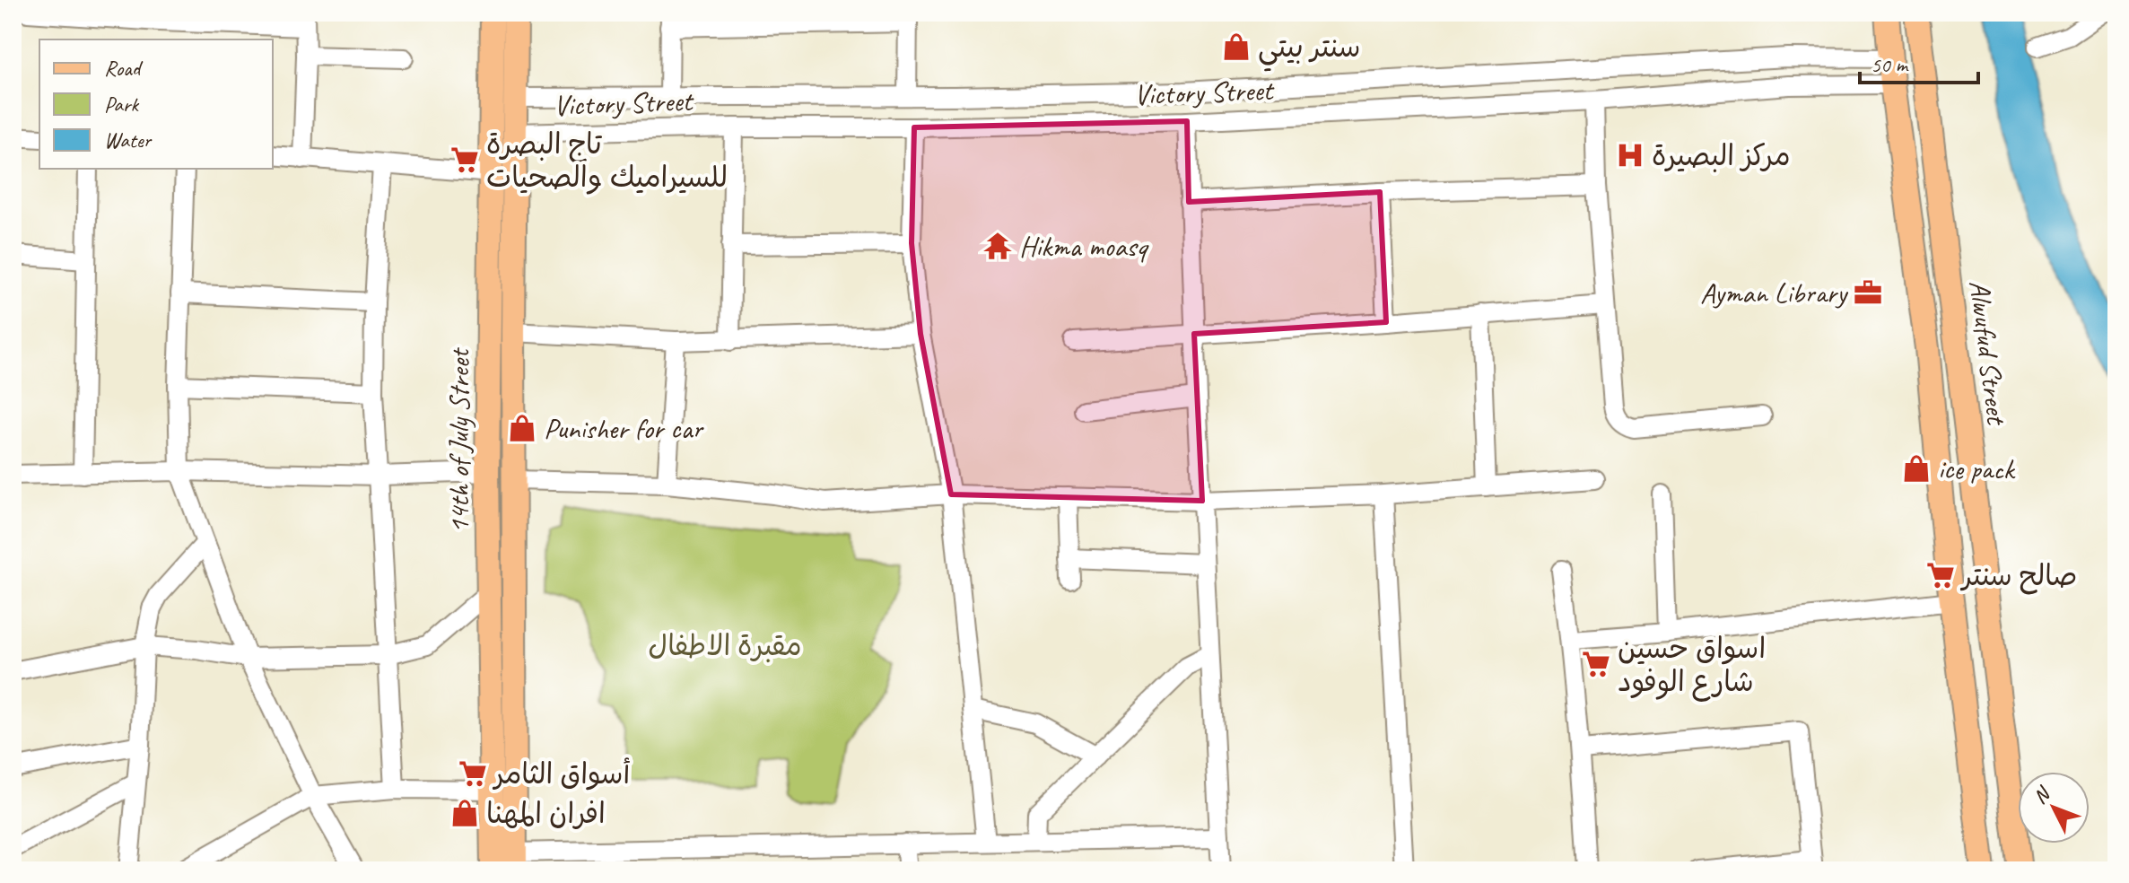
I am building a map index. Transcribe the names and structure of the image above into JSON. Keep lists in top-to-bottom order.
{
  "streets": {
    "main road": ["Alwufud Street", "14th of July Street"],
    "street": ["Victory Street"]
  },
  "crossings": [
    ["Victory Street", "Alwufud Street"],
    ["Victory Street", "14th of July Street"]
  ],
  "parks": ["مقبرة الاطفال"],
  "places": {
    "shop": [
      "سنتر بيتي",
      "Punisher for car",
      "ice pack",
      "افران المهنا"
    ],
    "hospital": ["مركز البصيرة"],
    "supermarket": [
      "تاج البصرة للسيراميك والصحيات",
      "صالح سنتر",
      "اسواق حسين شارع الوفود",
      "أسواق الثامر"
    ],
    "temple": ["Hikma moasq"],
    "office": ["Ayman Library"]
  },
  "legend": ["Road", "Park", "Water"],
  "scale_bar": "50 m",
  "north": "top left"
}
